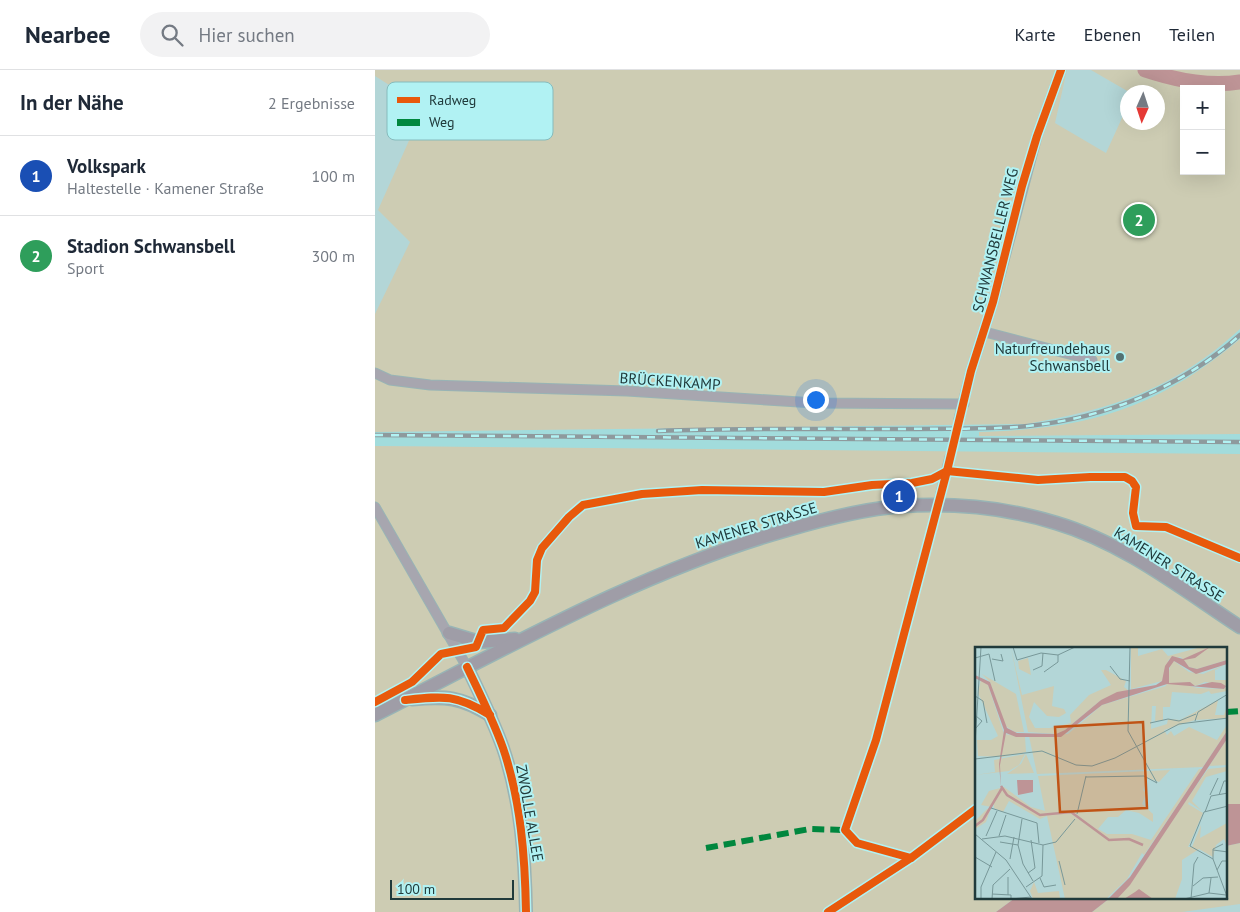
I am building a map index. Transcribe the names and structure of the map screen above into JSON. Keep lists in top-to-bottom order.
{
  "streets": {
    "main road": ["KAMENER STRASSE"],
    "street": ["SCHWANSBELLER WEG", "BRÜCKENKAMP", "ZWOLLE ALLEE"]
  },
  "crossings": [
    ["SCHWANSBELLER WEG", "BRÜCKENKAMP"],
    ["KAMENER STRASSE", "ZWOLLE ALLEE"]
  ],
  "places": ["Naturfreundehaus Schwansbell"],
  "legend": ["Radweg", "Weg"],
  "scale_bar": "100 m",
  "north": "bottom",
  "page": {
    "header": "Nearbee",
    "search": "Hier suchen",
    "nav": ["Karte", "Ebenen", "Teilen"],
    "heading": ["In der Nähe", "2 Ergebnisse"],
    "map_buttons": ["+", "−"],
    "list": [
      {
        "mark": "1",
        "name": "Volkspark",
        "note": "Haltestelle · Kamener Straße",
        "value": "100 m"
      },
      {
        "mark": "2",
        "name": "Stadion Schwansbell",
        "note": "Sport",
        "value": "300 m"
      }
    ],
    "pins": ["2", "1"],
    "scale": "100 m"
  }
}
